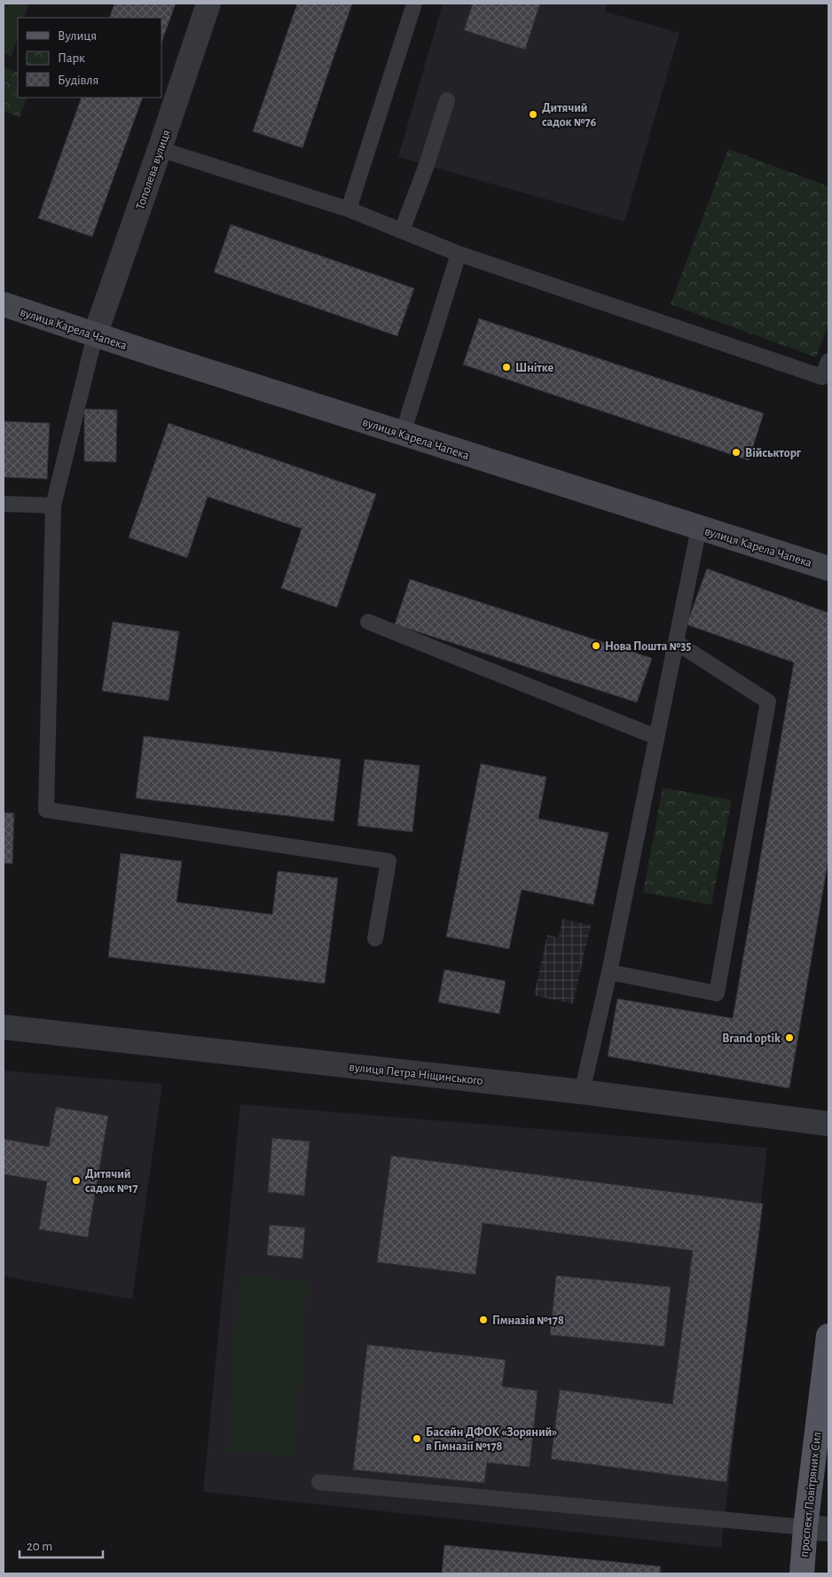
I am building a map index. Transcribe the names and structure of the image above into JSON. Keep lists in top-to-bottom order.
{
  "streets": {
    "main road": ["проспект Повітряних Сил"],
    "street": ["Тополева вулиця", "вулиця Карела Чапека", "вулиця Петра Ніщинського"]
  },
  "crossings": [
    ["Тополева вулиця", "вулиця Карела Чапека"]
  ],
  "places": [
    "Дитячий садок №76",
    "Шнітке",
    "Військторг",
    "Нова Пошта №35",
    "Brand optik",
    "Дитячий садок №17",
    "Гімназія №178",
    "Басейн ДФОК «Зоряний» в Гімназії №178"
  ],
  "legend": ["Вулиця", "Парк", "Будівля"],
  "scale_bar": "20 m"
}
